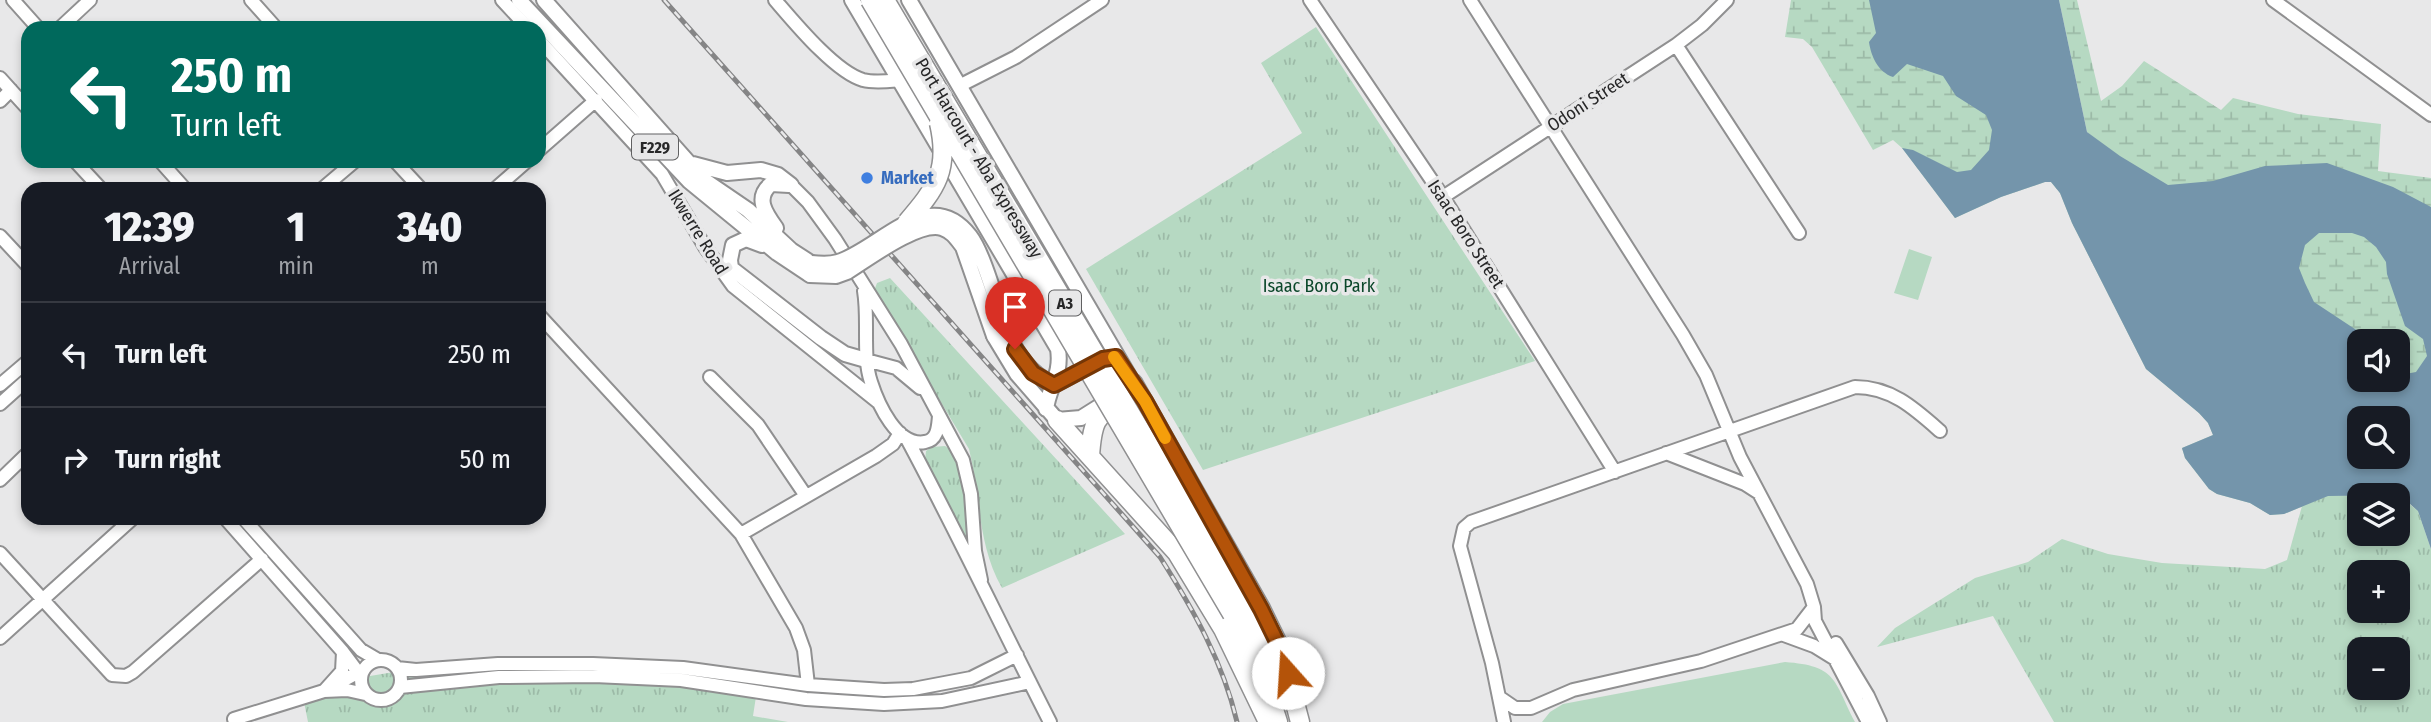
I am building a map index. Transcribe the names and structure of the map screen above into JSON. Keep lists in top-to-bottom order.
{
  "streets": {
    "highway": ["Port Harcourt - Aba Expressway", "A3"],
    "main road": ["F229", "Ikwerre Road"],
    "street": ["Odoni Street", "Isaac Boro Street"]
  },
  "crossings": [
    ["Odoni Street", "Isaac Boro Street"],
    ["F229", "Ikwerre Road"]
  ],
  "parks": ["Isaac Boro Park"],
  "places": ["Market"],
  "page": {
    "turn": ["250 m", "Turn left"],
    "eta": [
      "12:39",
      "Arrival",
      "1",
      "min",
      "340",
      "m"
    ],
    "list": [
      {
        "name": "Turn left",
        "value": "250 m"
      },
      {
        "name": "Turn right",
        "value": "50 m"
      }
    ],
    "map_buttons": ["+", "−"]
  }
}
